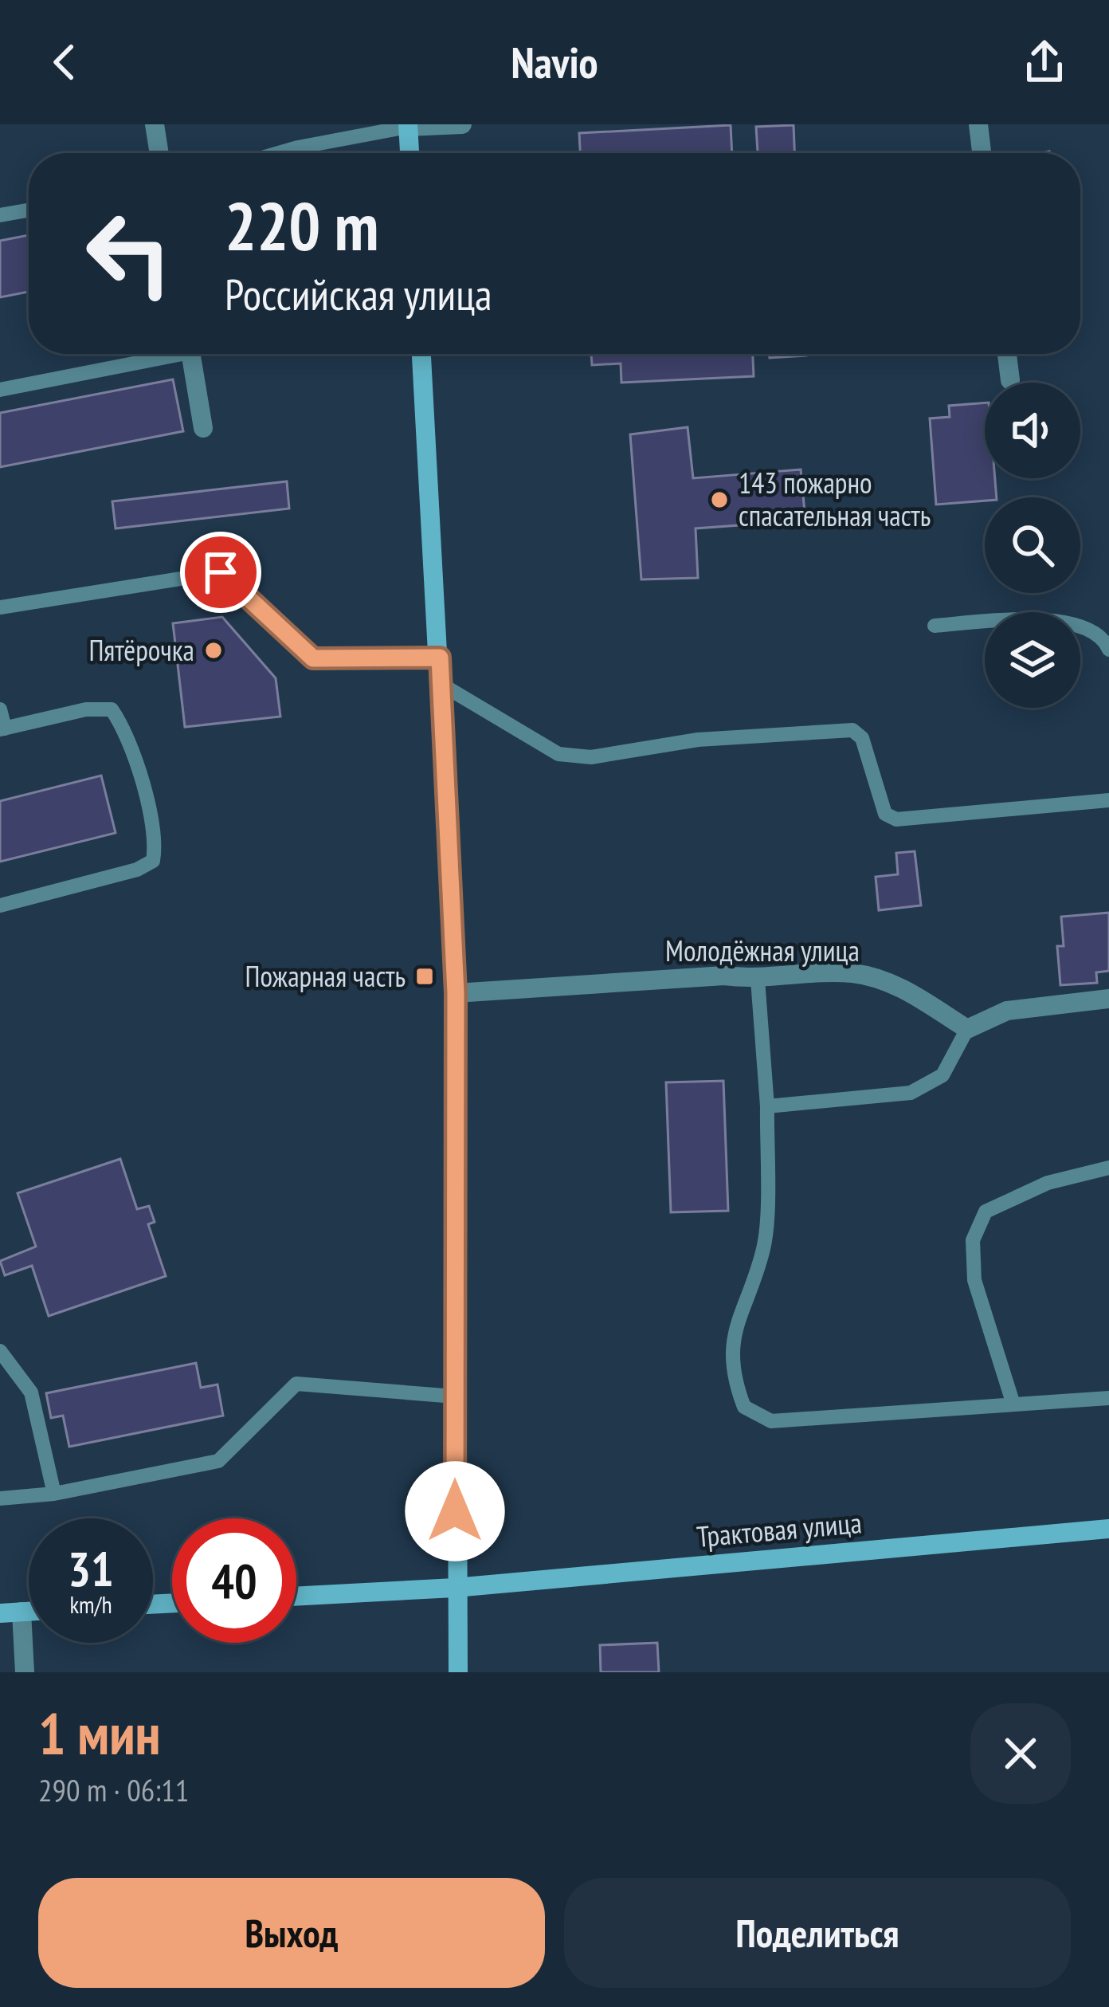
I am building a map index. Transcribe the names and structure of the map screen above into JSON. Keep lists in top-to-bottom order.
{
  "streets": {
    "street": ["Молодёжная улица", "Трактовая улица"]
  },
  "places": {
    "other": ["143 пожарно спасательная часть", "Пятёрочка"],
    "transit": ["Пожарная часть"]
  },
  "page": {
    "header": "Navio",
    "turn": ["220 m", "Российская улица"],
    "speed": "31 km/h",
    "limit": "40",
    "heading": ["1 мин", "290 m · 06:11"],
    "buttons": ["Выход", "Поделиться"]
  }
}
